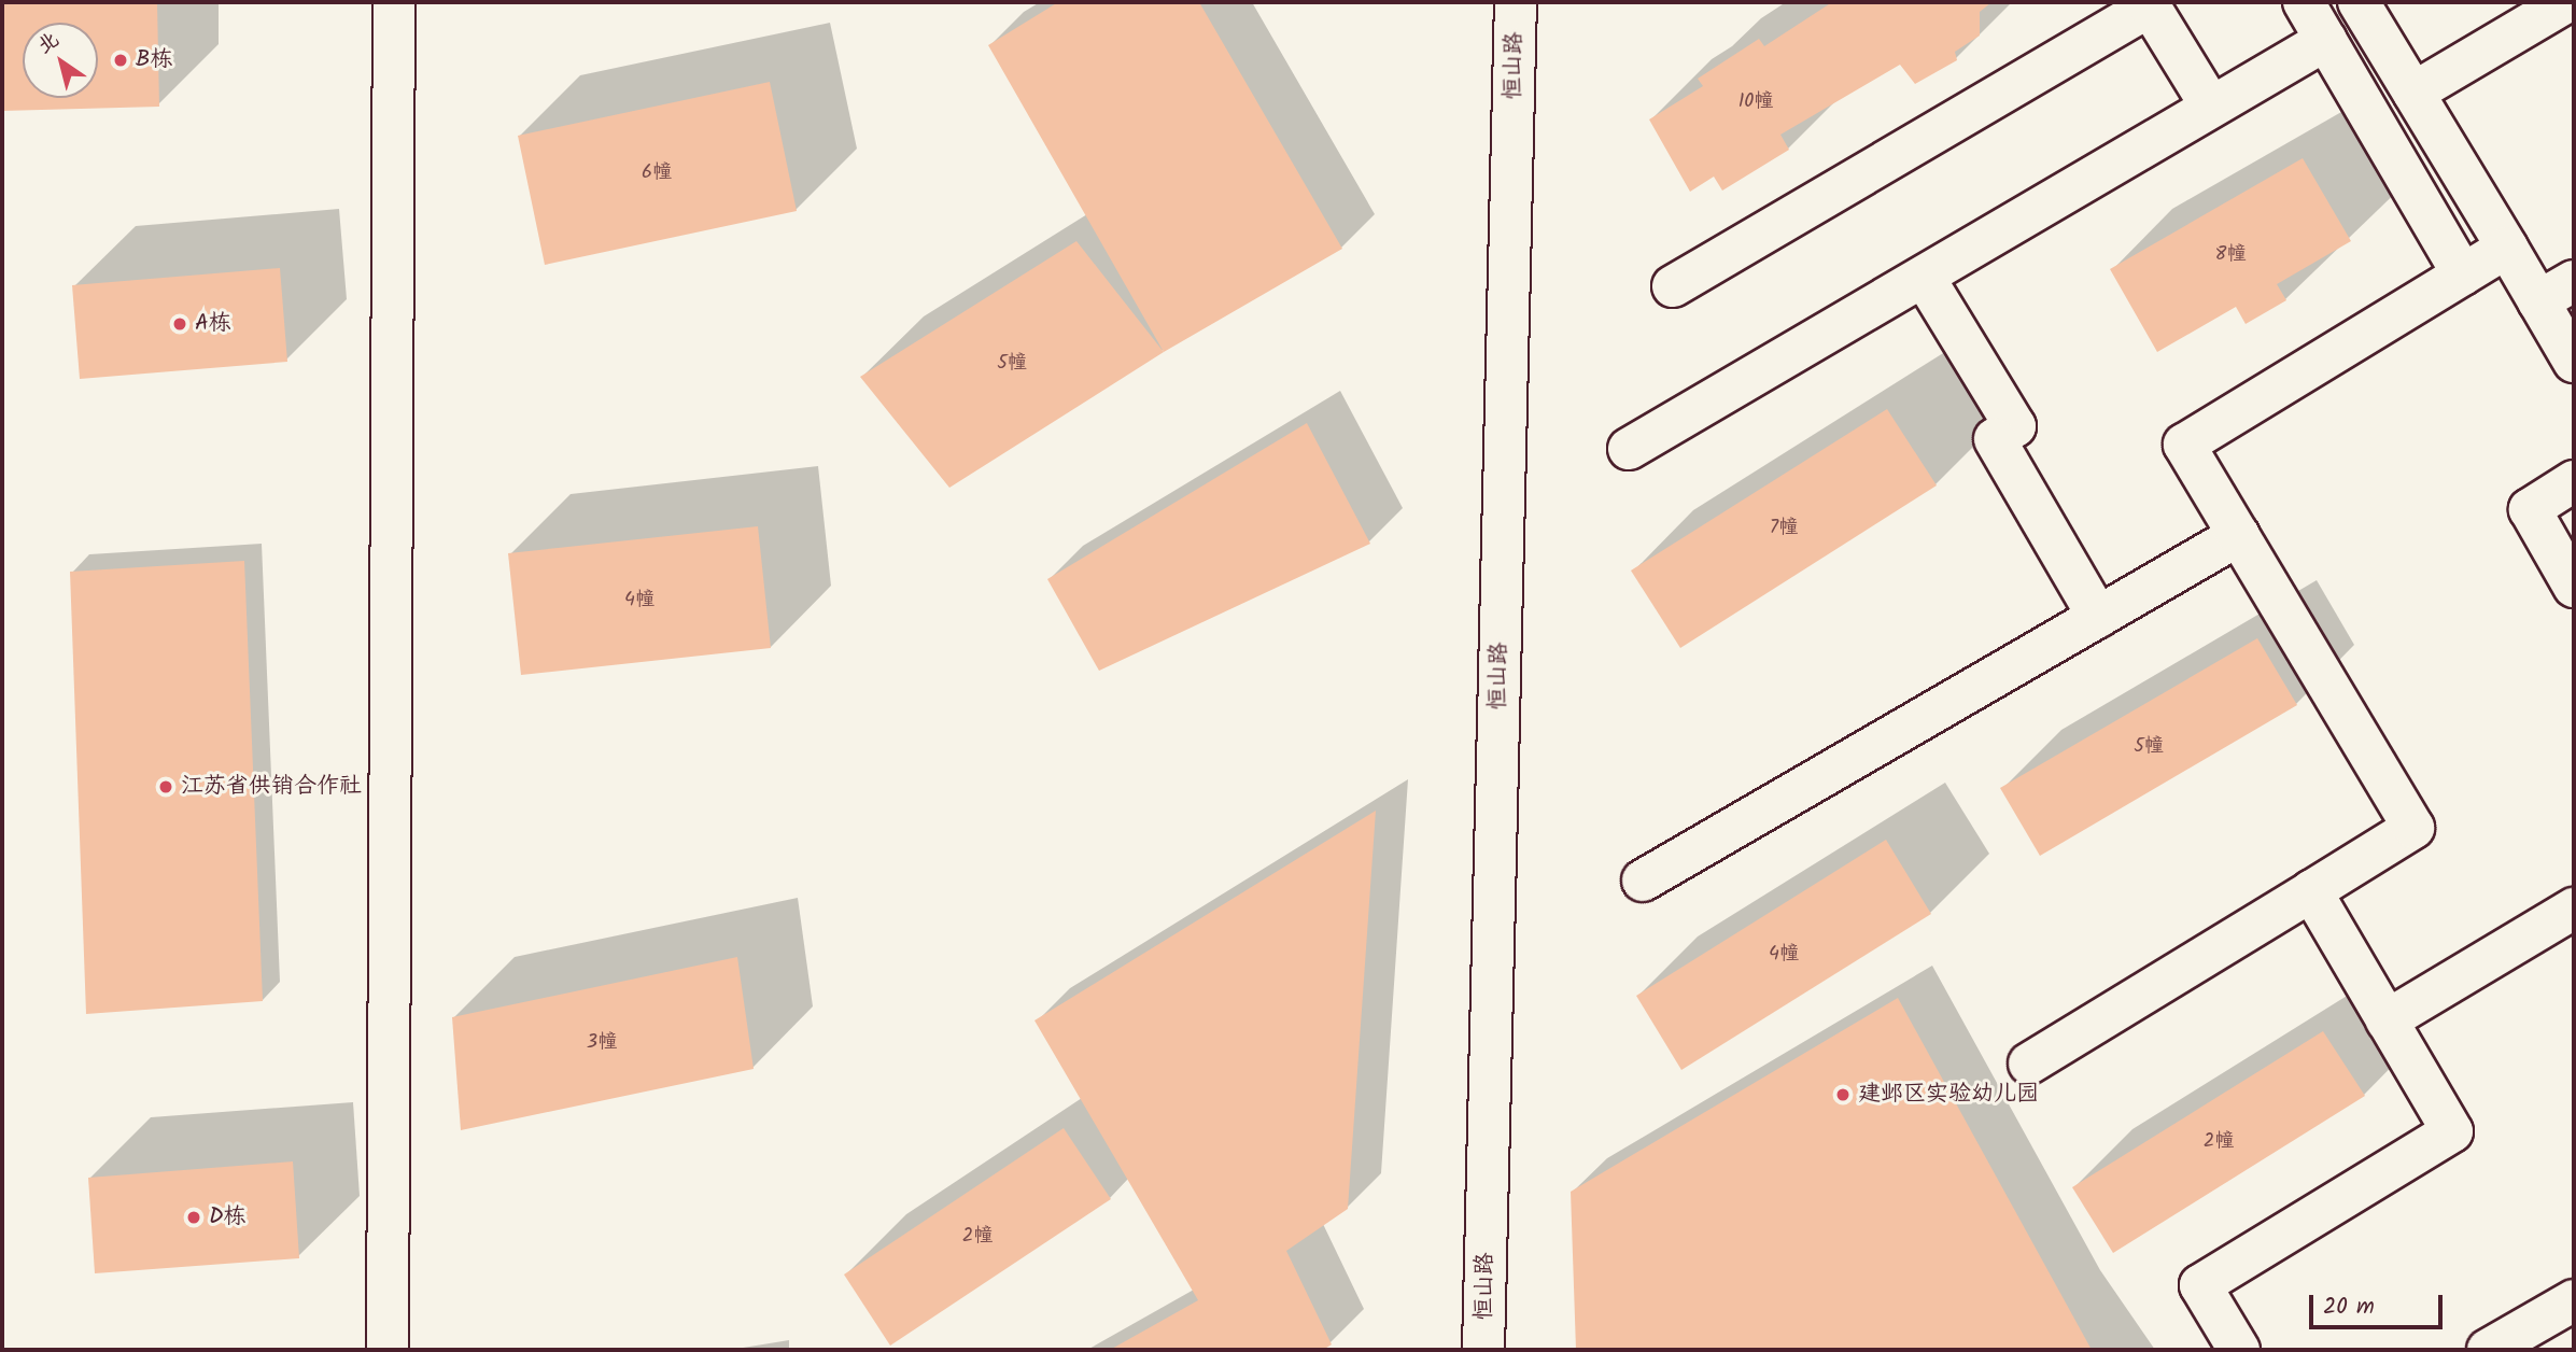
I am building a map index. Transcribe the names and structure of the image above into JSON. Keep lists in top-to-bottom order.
{
  "streets": {
    "street": ["恒山路"]
  },
  "places": [
    "B栋",
    "A栋",
    "江苏省供销合作社",
    "建邺区实验幼儿园",
    "D栋"
  ],
  "house_numbers": [
    "10幢",
    "6幢",
    "8幢",
    "5幢",
    "7幢",
    "4幢",
    "5幢",
    "4幢",
    "3幢",
    "2幢",
    "2幢"
  ],
  "scale_bar": "20 m",
  "north": "top left"
}
